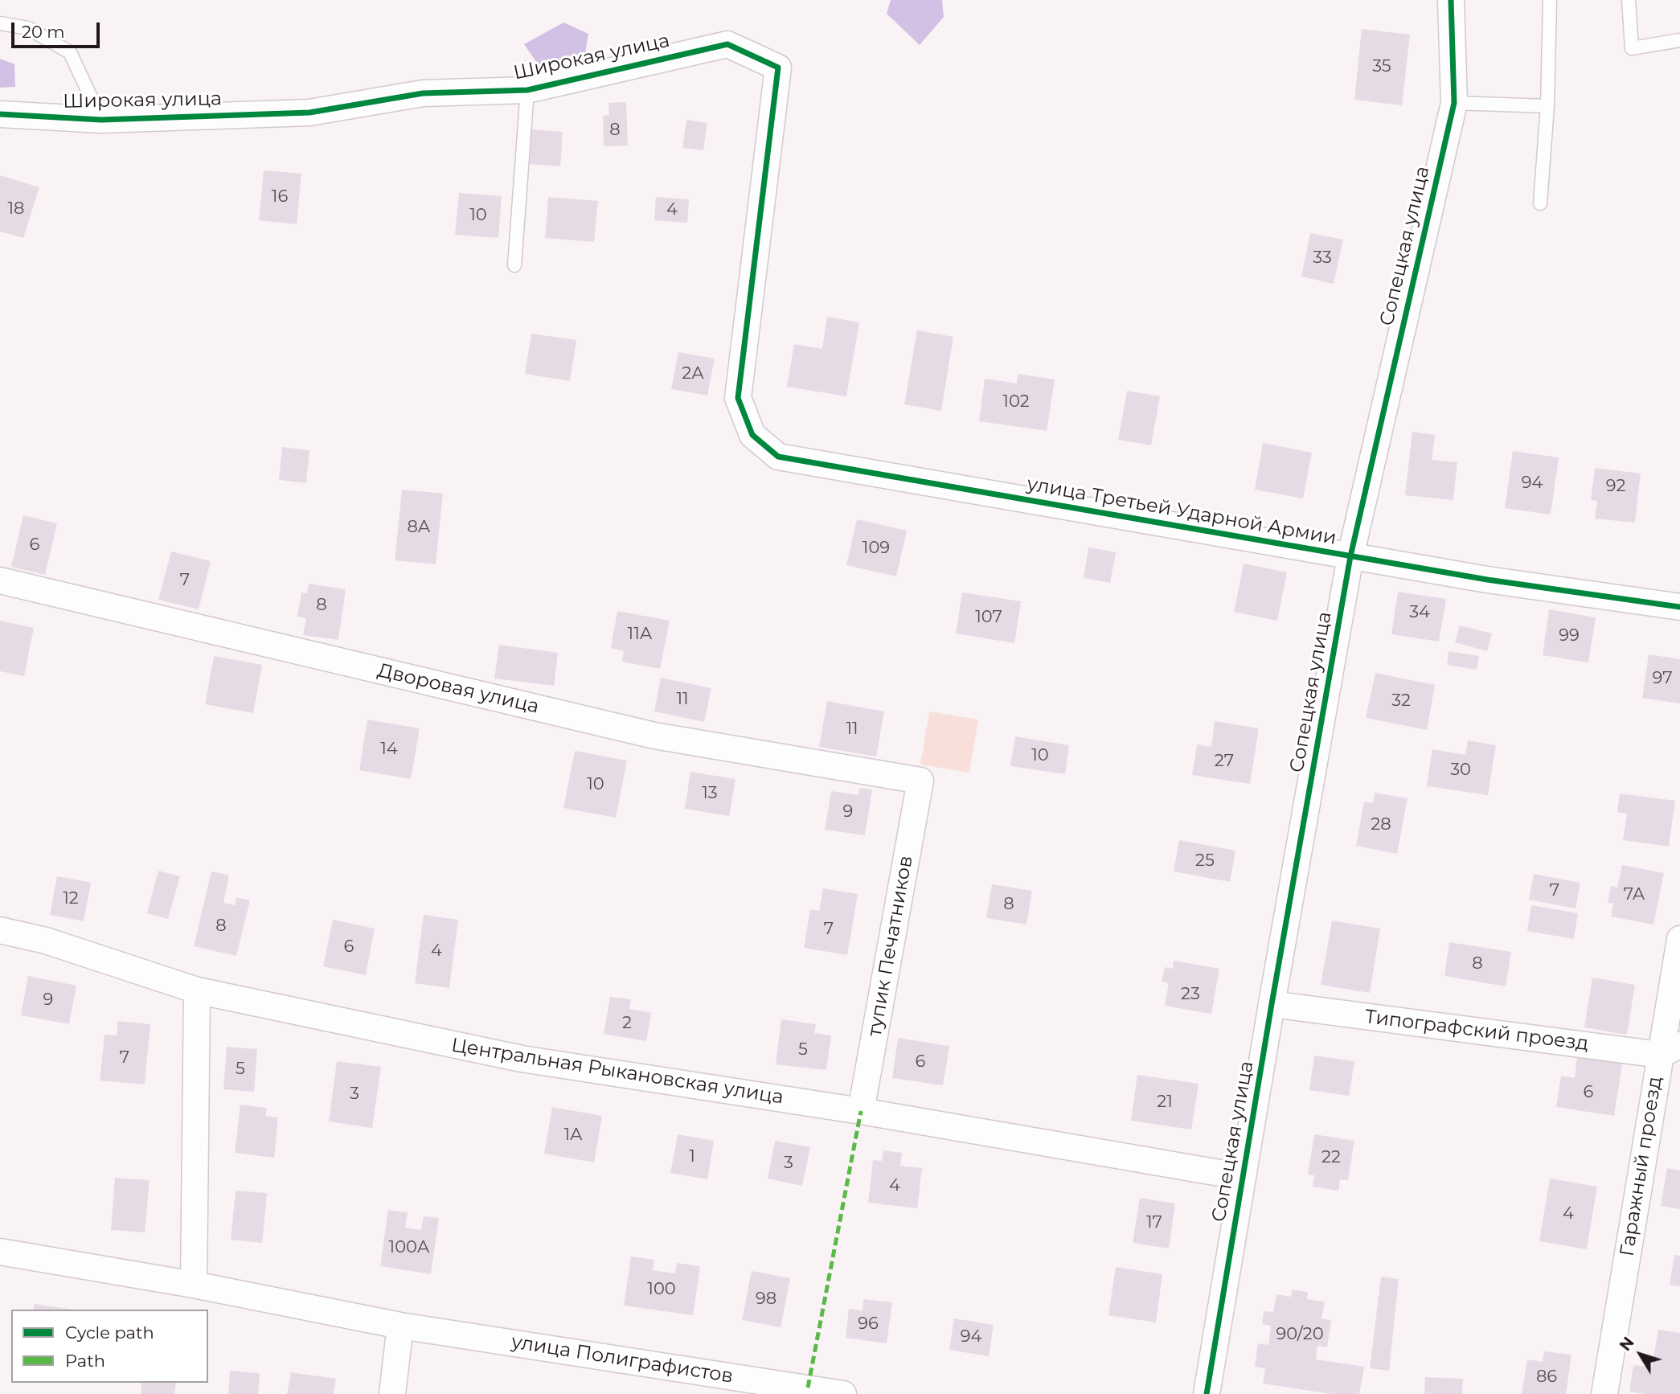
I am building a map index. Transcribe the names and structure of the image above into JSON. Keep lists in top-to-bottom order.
{
  "streets": {
    "street": [
      "Широкая улица",
      "Сопецкая улица",
      "улица Третьей Ударной Армии",
      "Дворовая улица",
      "тупик Печатников",
      "Типографский проезд",
      "Центральная Рыкановская улица",
      "Гаражный проезд",
      "улица Полиграфистов"
    ]
  },
  "crossings": [
    ["Широкая улица", "улица Третьей Ударной Армии"],
    ["Сопецкая улица", "улица Третьей Ударной Армии"],
    ["Сопецкая улица", "Типографский проезд"],
    ["Сопецкая улица", "Центральная Рыкановская улица"],
    ["Дворовая улица", "тупик Печатников"],
    ["тупик Печатников", "Центральная Рыкановская улица"],
    ["Типографский проезд", "Гаражный проезд"]
  ],
  "house_numbers": [
    "35",
    "8",
    "16",
    "18",
    "4",
    "10",
    "33",
    "2А",
    "102",
    "94",
    "92",
    "8А",
    "6",
    "109",
    "7",
    "8",
    "34",
    "107",
    "11А",
    "99",
    "97",
    "11",
    "32",
    "11",
    "14",
    "10",
    "27",
    "30",
    "10",
    "13",
    "9",
    "28",
    "25",
    "7",
    "7А",
    "12",
    "8",
    "8",
    "7",
    "6",
    "4",
    "8",
    "23",
    "9",
    "2",
    "5",
    "7",
    "6",
    "5",
    "6",
    "3",
    "21",
    "1А",
    "1",
    "22",
    "3",
    "4",
    "4",
    "17",
    "100А",
    "100",
    "98",
    "96",
    "90/20",
    "94",
    "86"
  ],
  "legend": ["Cycle path", "Path"],
  "scale_bar": "20 m",
  "north": "top left"
}
